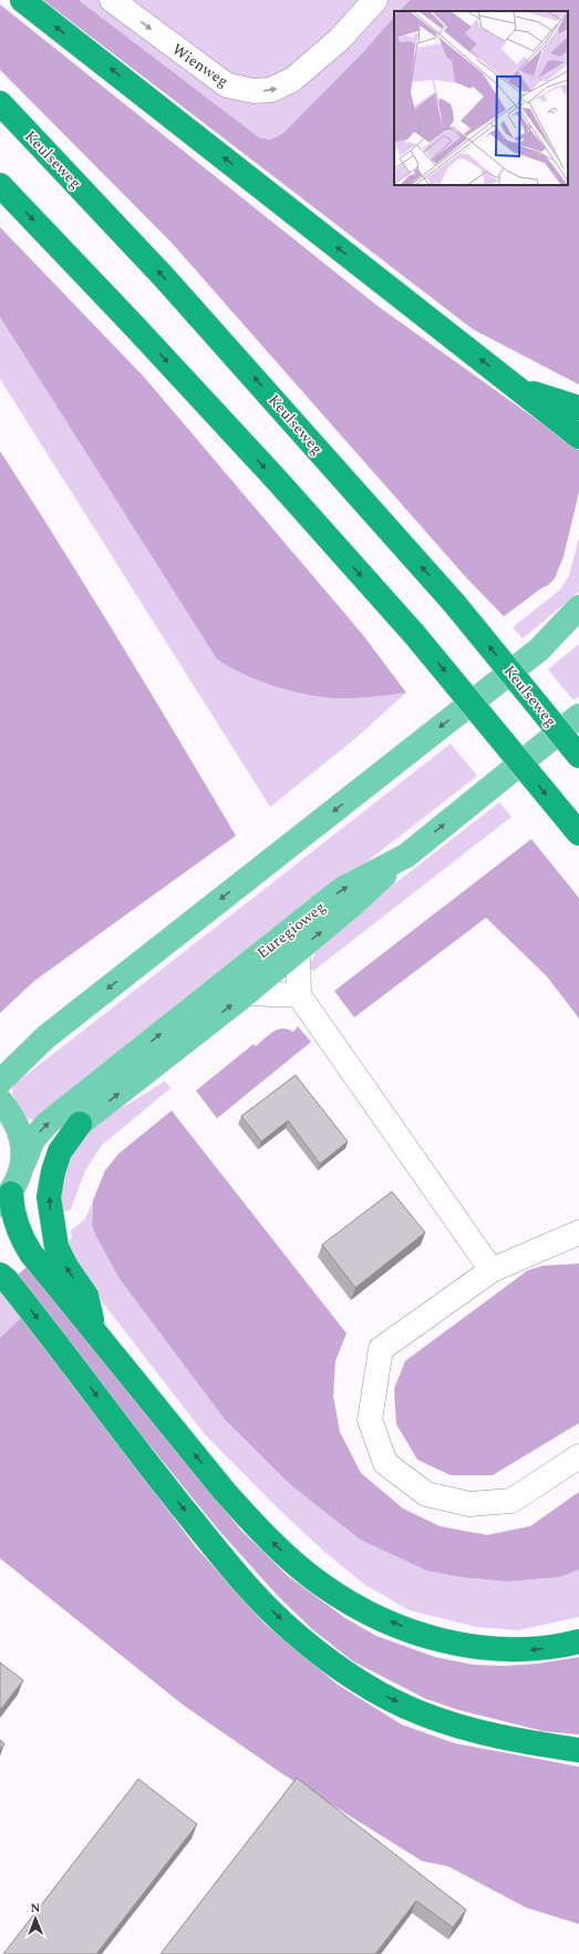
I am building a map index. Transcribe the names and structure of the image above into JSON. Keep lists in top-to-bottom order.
{
  "streets": {
    "highway": ["Keulseweg"],
    "main road": ["Euregioweg"],
    "street": ["Wienweg"]
  },
  "one_way": ["Wienweg"],
  "north": "top"
}
